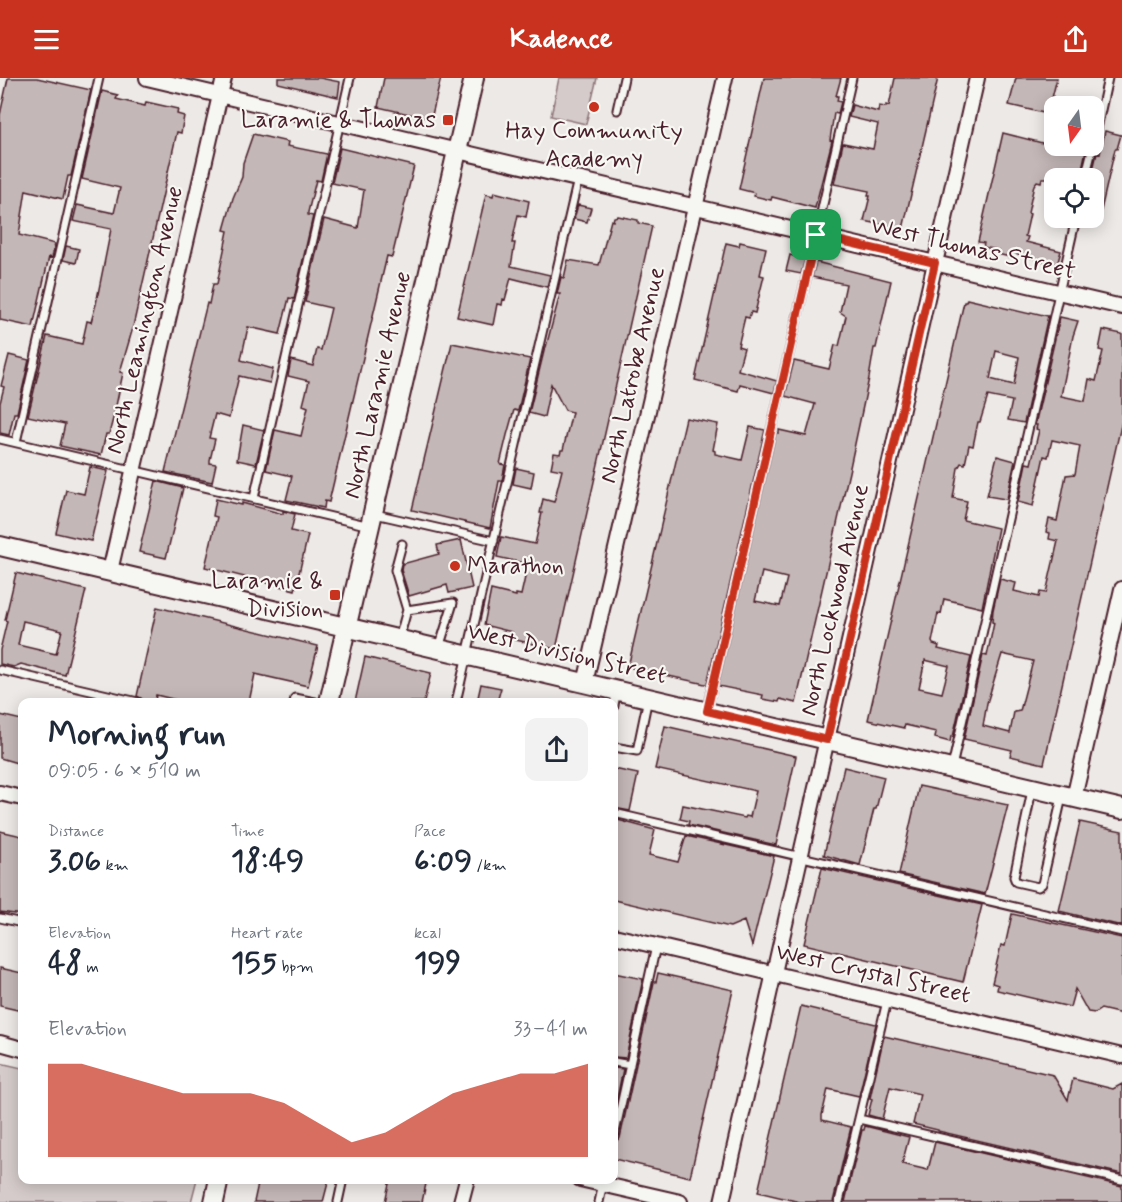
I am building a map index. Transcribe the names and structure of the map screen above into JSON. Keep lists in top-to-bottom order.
{
  "streets": {
    "main road": ["North Laramie Avenue", "West Division Street"],
    "street": [
      "West Thomas Street",
      "North Leamington Avenue",
      "North Latrobe Avenue",
      "North Lockwood Avenue",
      "West Crystal Street"
    ]
  },
  "crossings": [
    ["West Thomas Street", "North Leamington Avenue"],
    ["West Thomas Street", "North Latrobe Avenue"],
    ["West Thomas Street", "North Laramie Avenue"],
    ["West Thomas Street", "North Lockwood Avenue"],
    ["North Leamington Avenue", "West Division Street"],
    ["North Latrobe Avenue", "West Division Street"],
    ["North Laramie Avenue", "West Division Street"],
    ["North Lockwood Avenue", "West Division Street"],
    ["North Lockwood Avenue", "West Crystal Street"]
  ],
  "places": {
    "other": ["Hay Community Academy", "Marathon"],
    "transit": ["Laramie & Thomas", "Laramie & Division"]
  },
  "north": "bottom",
  "page": {
    "header": "Kadence",
    "heading": ["Morning run", "09:05 · 6 × 510 m"],
    "stats": [
      ["Distance", "3.06 km"],
      ["Time", "18:49"],
      ["Pace", "6:09 /km"],
      ["Elevation", "48 m"],
      ["Heart rate", "155 bpm"],
      ["kcal", "199"]
    ],
    "chart": ["Elevation", "33–41 m"]
  }
}
